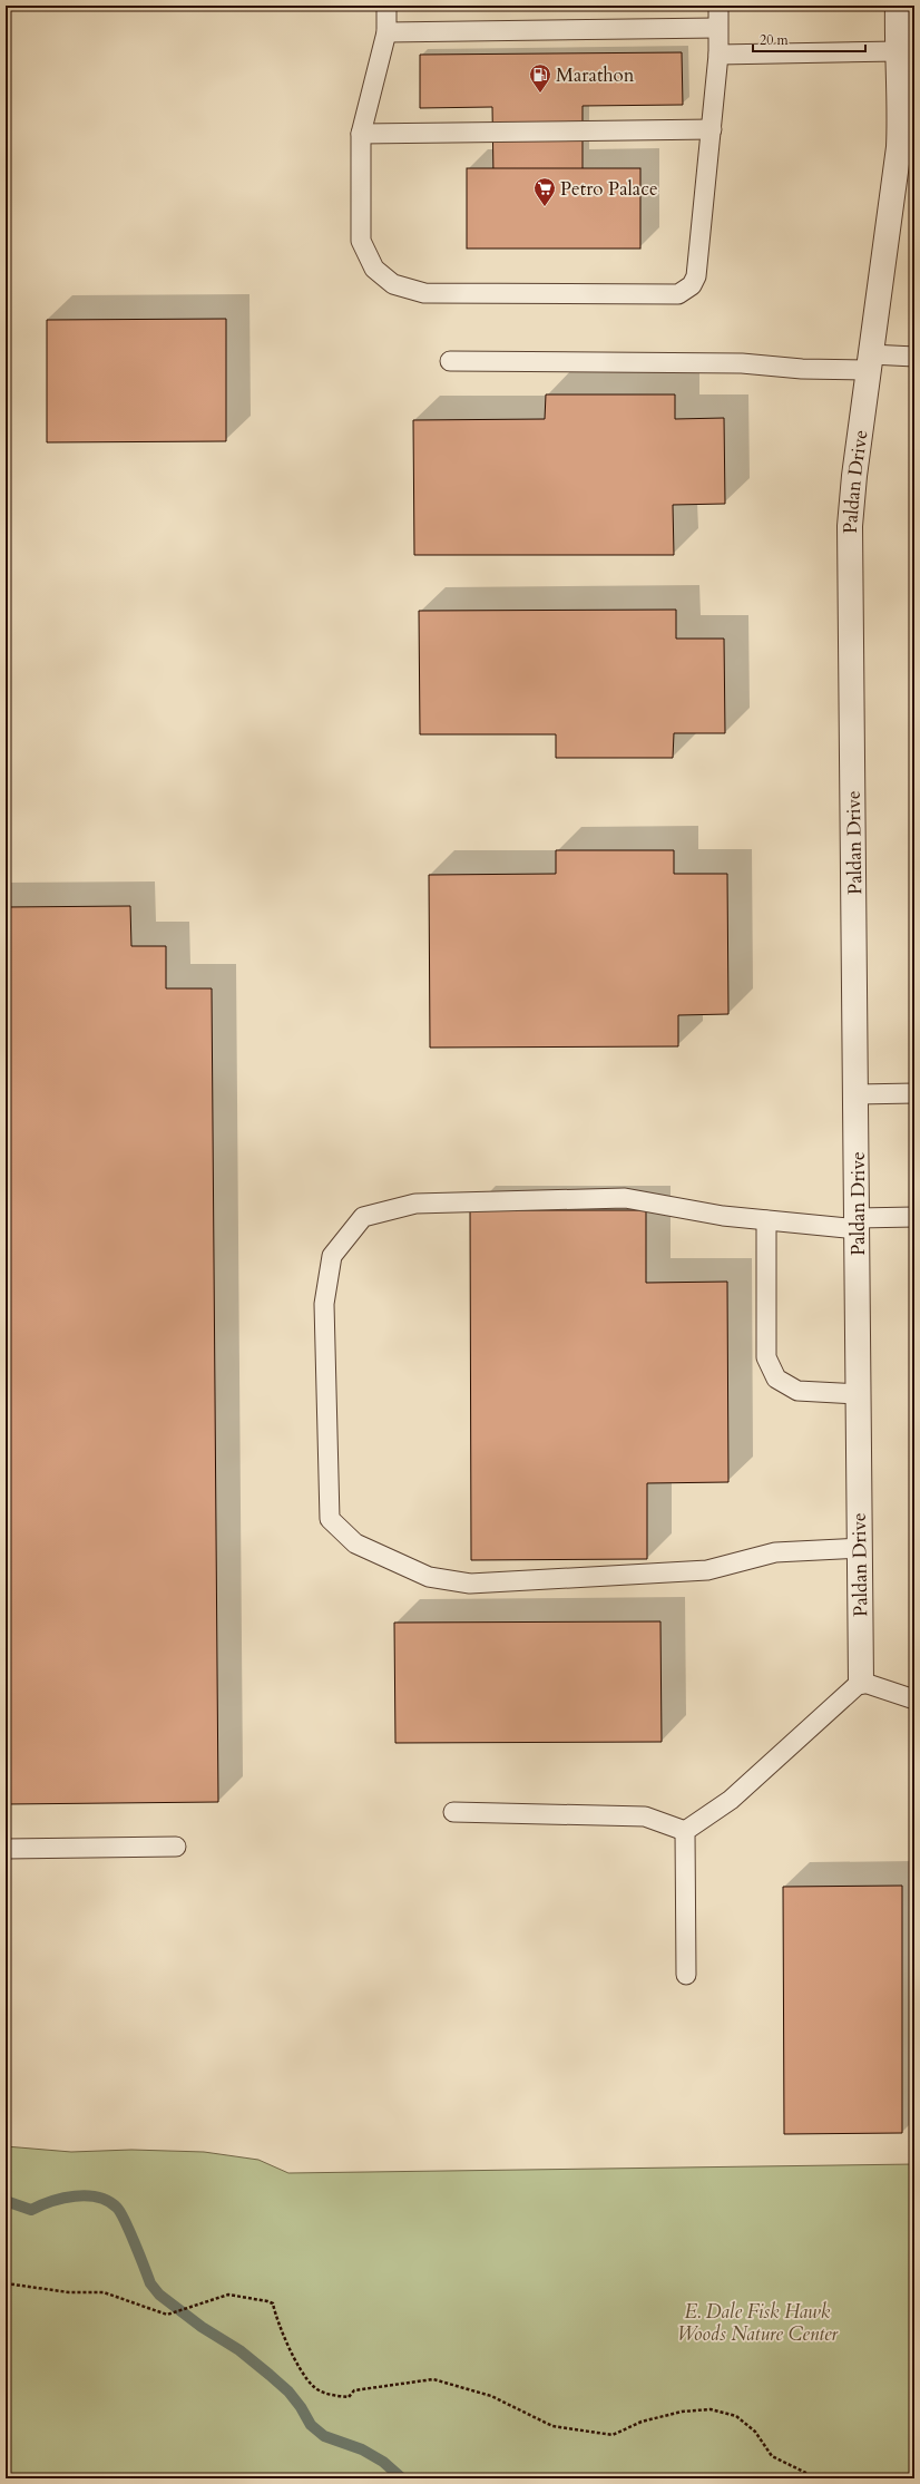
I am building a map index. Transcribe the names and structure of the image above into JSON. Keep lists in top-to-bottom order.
{
  "streets": {
    "street": ["Paldan Drive"]
  },
  "parks": ["E. Dale Fisk Hawk Woods Nature Center"],
  "places": {
    "fuel station": ["Marathon"],
    "supermarket": ["Petro Palace"]
  },
  "scale_bar": "20 m"
}
